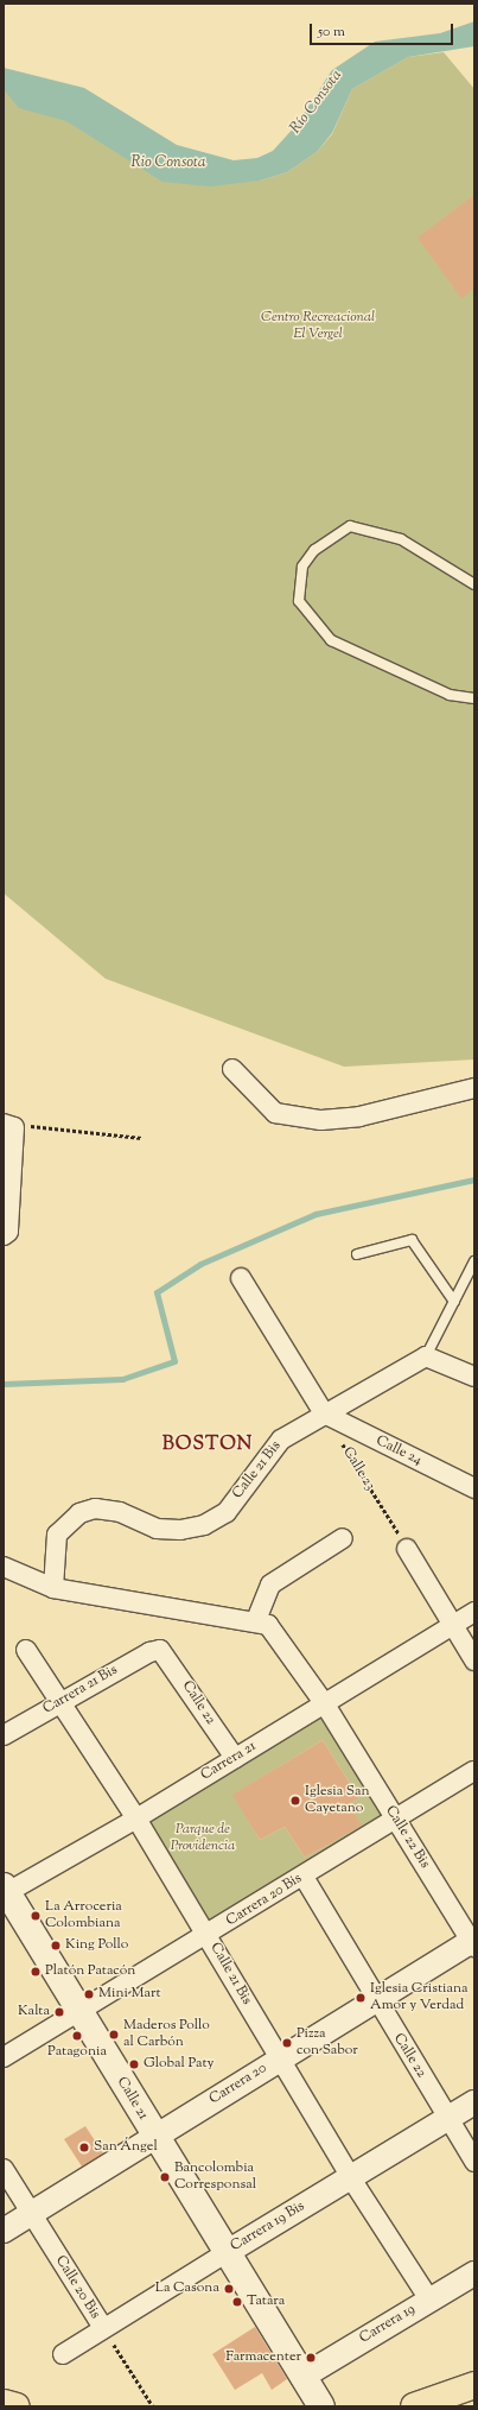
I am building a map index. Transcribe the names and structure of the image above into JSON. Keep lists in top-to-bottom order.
{
  "streets": {
    "main road": ["Calle 21"],
    "street": [
      "Calle 24",
      "Calle 21 Bis",
      "Carrera 21 Bis",
      "Calle 22",
      "Carrera 21",
      "Calle 22 Bis",
      "Carrera 20 Bis",
      "Carrera 20",
      "Carrera 19 Bis",
      "Calle 20 Bis",
      "Carrera 19"
    ],
    "path": ["Calle 23"]
  },
  "crossings": [
    ["Calle 24", "Calle 23"],
    ["Calle 24", "Calle 21 Bis"],
    ["Calle 23", "Calle 21 Bis"],
    ["Calle 21 Bis", "Carrera 21 Bis"],
    ["Calle 21 Bis", "Carrera 21"],
    ["Calle 21 Bis", "Carrera 20 Bis"],
    ["Calle 21 Bis", "Carrera 20"],
    ["Calle 21 Bis", "Carrera 19 Bis"],
    ["Calle 21 Bis", "Carrera 19"],
    ["Carrera 21 Bis", "Calle 22"],
    ["Calle 22", "Carrera 21"],
    ["Calle 22", "Carrera 20 Bis"],
    ["Calle 22", "Carrera 20"],
    ["Calle 22", "Carrera 19 Bis"],
    ["Carrera 21", "Calle 22 Bis"],
    ["Carrera 21", "Calle 21"],
    ["Calle 22 Bis", "Carrera 20 Bis"],
    ["Calle 22 Bis", "Carrera 20"],
    ["Carrera 20 Bis", "Calle 21"],
    ["Carrera 20", "Calle 21"],
    ["Carrera 20", "Calle 20 Bis"],
    ["Calle 21", "Carrera 19 Bis"],
    ["Calle 21", "Carrera 19"],
    ["Carrera 19 Bis", "Calle 20 Bis"]
  ],
  "districts": ["BOSTON"],
  "water": ["Río Consota", "Rio Consota"],
  "parks": ["Centro Recreacional El Vergel", "Parque de Providencia"],
  "places": [
    "Iglesia San Cayetano",
    "La Arroceria Colombiana",
    "King Pollo",
    "Platón Patacón",
    "Mini Mart",
    "Iglesia Cristiana Amor y Verdad",
    "Kalta",
    "Maderos Pollo al Carbón",
    "Patagonia",
    "Pizza con Sabor",
    "Global Paty",
    "San Ángel",
    "Bancolombia Corresponsal",
    "La Casona",
    "Tatara",
    "Farmacenter"
  ],
  "scale_bar": "50 m"
}
